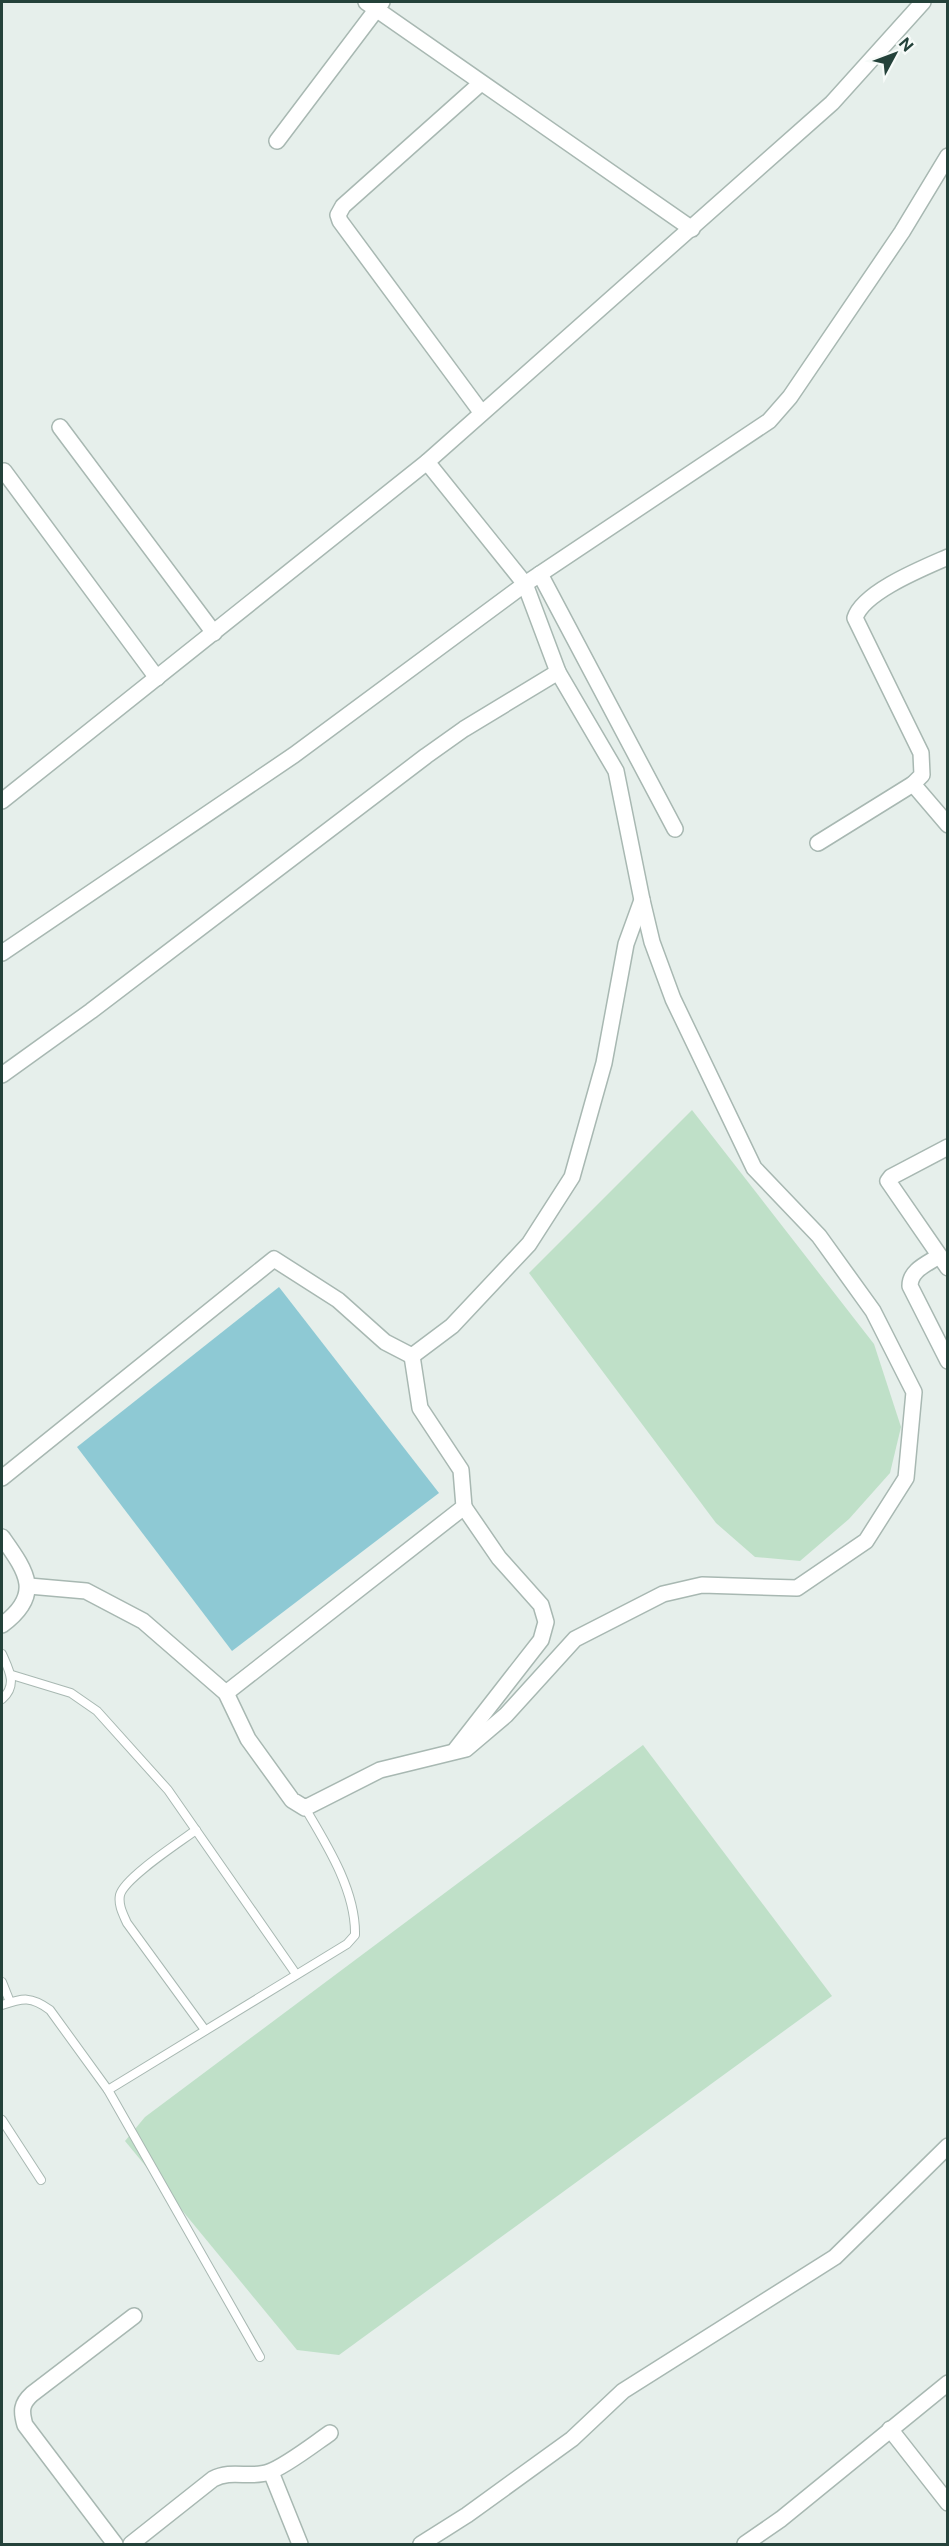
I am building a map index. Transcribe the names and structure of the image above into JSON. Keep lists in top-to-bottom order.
{
  "north": "top right"
}
